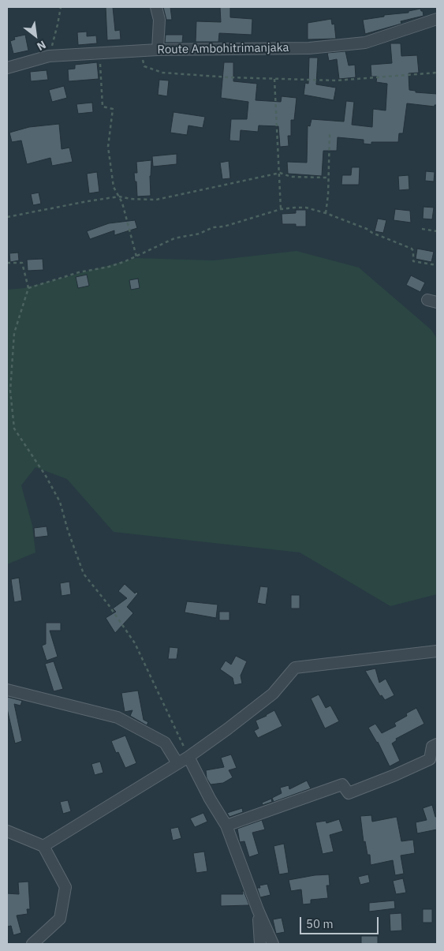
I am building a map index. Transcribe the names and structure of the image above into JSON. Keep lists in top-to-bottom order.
{
  "streets": {
    "street": ["Route Ambohitrimanjaka"]
  },
  "scale_bar": "50 m",
  "north": "bottom right"
}
